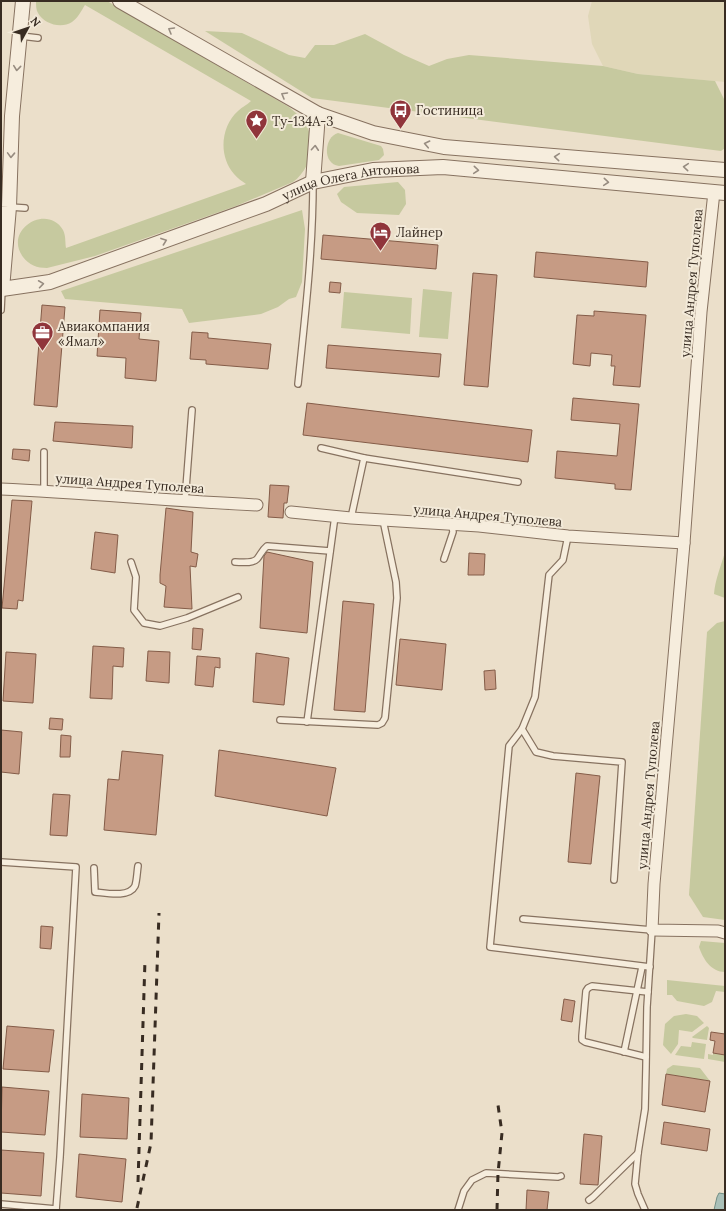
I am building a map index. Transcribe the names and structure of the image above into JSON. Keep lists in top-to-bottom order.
{
  "streets": {
    "street": ["улица Олега Антонова", "улица Андрея Туполева"]
  },
  "crossings": [
    ["улица Олега Антонова", "улица Андрея Туполева"]
  ],
  "places": {
    "bus stop": ["Гостиница"],
    "place": ["Ту-134А-3"],
    "hotel": ["Лайнер"],
    "office": ["Авиакомпания «Ямал»"]
  },
  "north": "top right"
}
